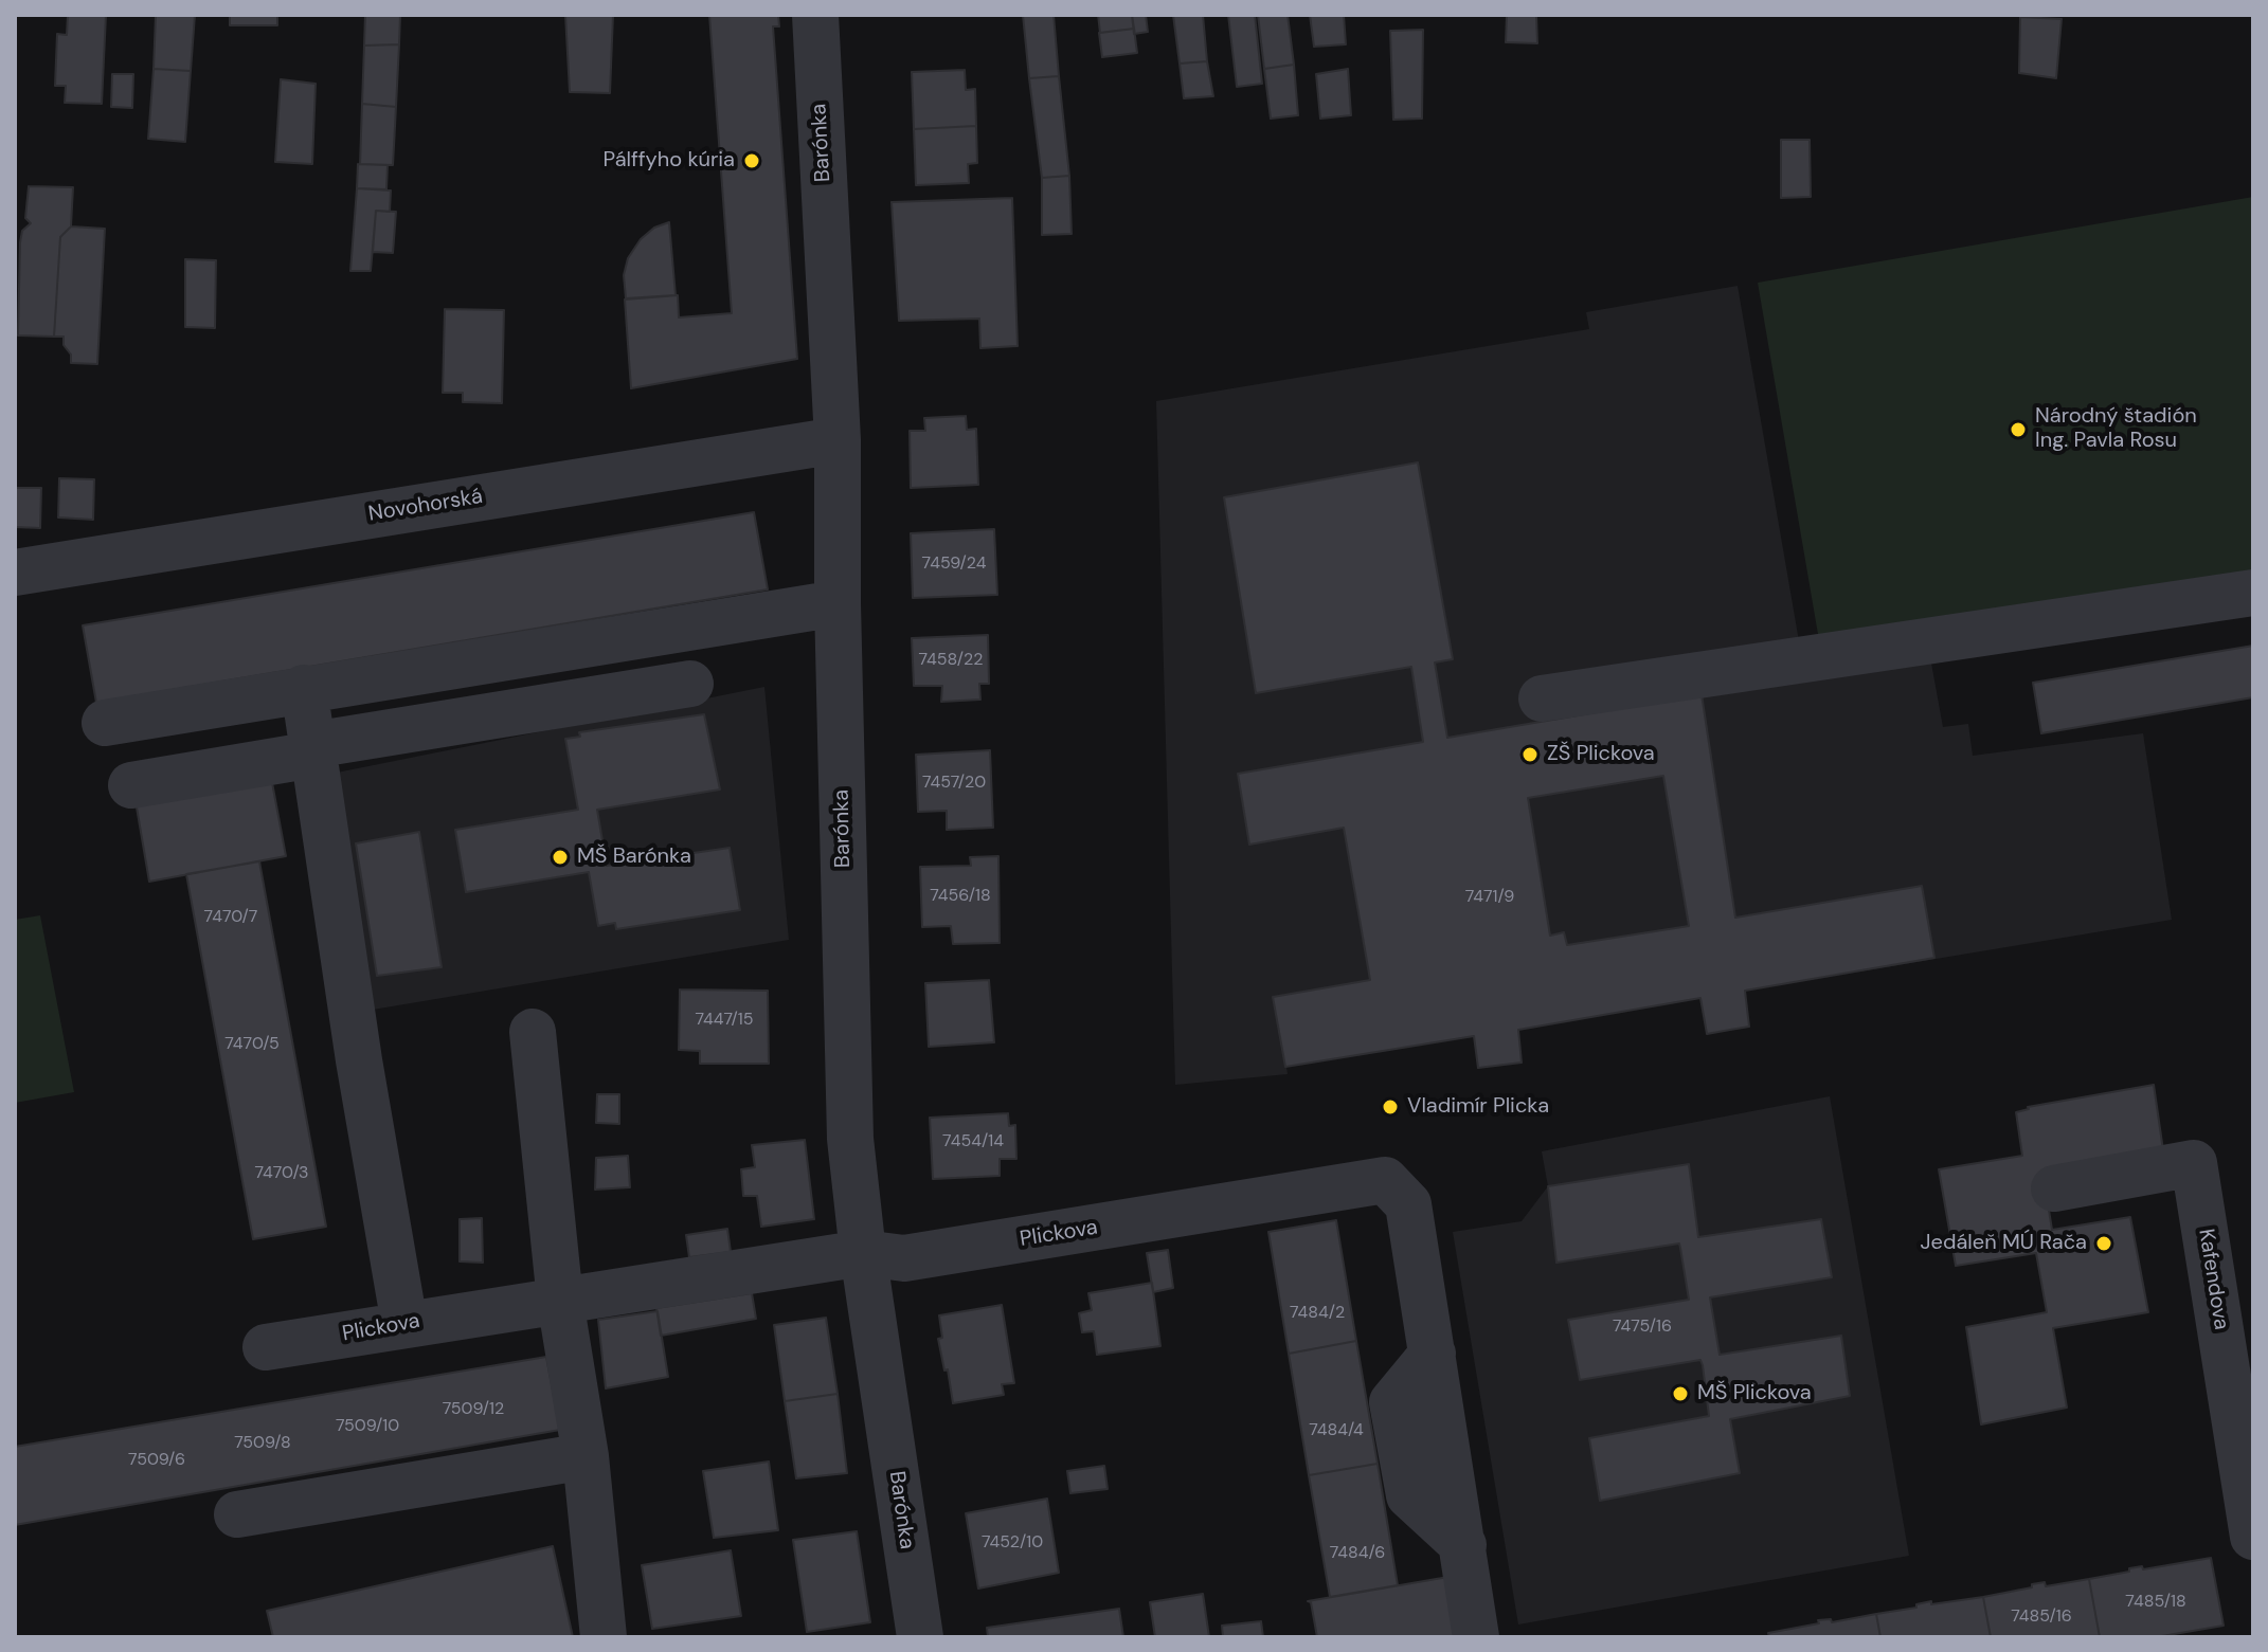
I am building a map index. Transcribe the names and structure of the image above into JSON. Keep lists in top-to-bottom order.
{
  "streets": {
    "street": [
      "Barónka",
      "Novohorská",
      "Plickova",
      "Kafendova"
    ]
  },
  "crossings": [
    ["Barónka", "Novohorská"],
    ["Barónka", "Plickova"]
  ],
  "places": [
    "Pálffyho kúria",
    "Národný štadión Ing. Pavla Rosu",
    "ZŠ Plickova",
    "MŠ Barónka",
    "Vladimír Plicka",
    "Jedáleň MÚ Rača",
    "MŠ Plickova"
  ],
  "house_numbers": [
    "7459/24",
    "7458/22",
    "7457/20",
    "7456/18",
    "7471/9",
    "7470/7",
    "7447/15",
    "7470/5",
    "7454/14",
    "7470/3",
    "7484/2",
    "7475/16",
    "7509/12",
    "7509/10",
    "7484/4",
    "7509/8",
    "7509/6",
    "7452/10",
    "7484/6",
    "7485/18",
    "7485/16"
  ]
}
